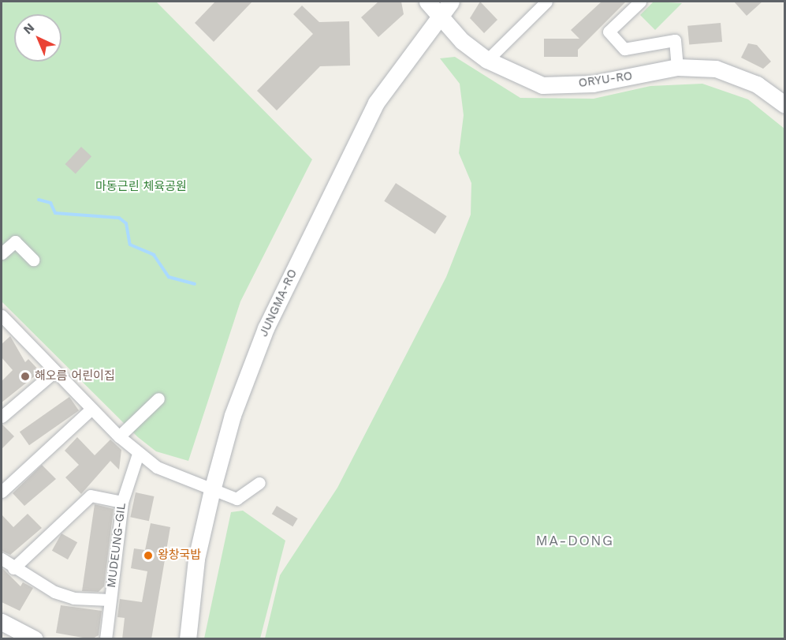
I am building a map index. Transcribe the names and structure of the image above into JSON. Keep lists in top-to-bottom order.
{
  "streets": {
    "main road": ["ORYU-RO", "JUNGMA-RO"],
    "street": ["MUDEUNG-GIL"]
  },
  "crossings": [
    ["ORYU-RO", "JUNGMA-RO"]
  ],
  "districts": ["MA-DONG"],
  "parks": ["마동근린 체육공원"],
  "places": ["해오름 어린이집", "왕창국밥"],
  "north": "top left"
}
